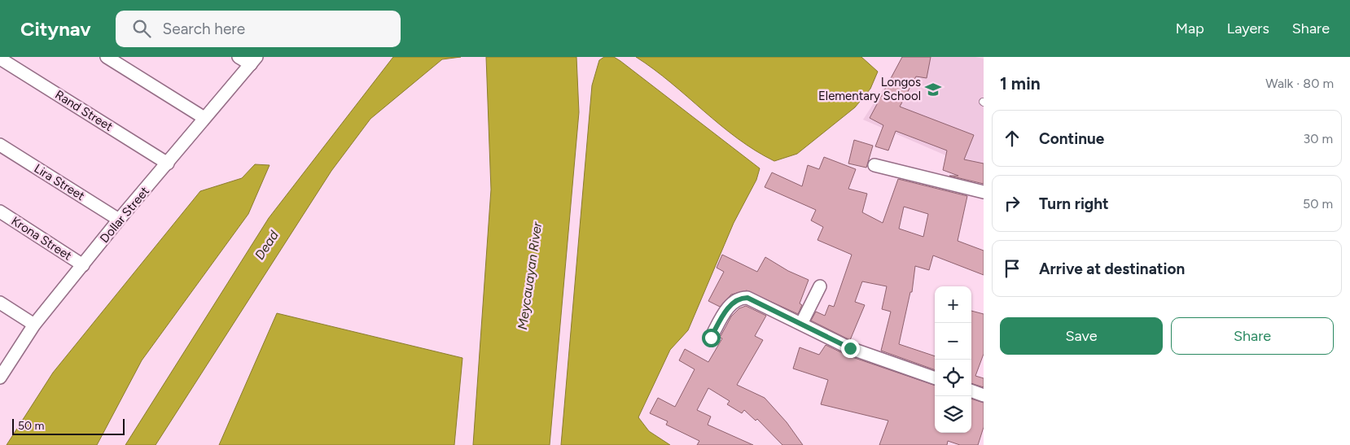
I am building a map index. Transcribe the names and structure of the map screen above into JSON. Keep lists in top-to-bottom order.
{
  "streets": {
    "street": [
      "Rand Street",
      "Lira Street",
      "Dollar Street",
      "Krona Street"
    ]
  },
  "crossings": [
    ["Rand Street", "Dollar Street"],
    ["Lira Street", "Dollar Street"],
    ["Dollar Street", "Krona Street"]
  ],
  "water": ["Dead", "Meycauayan River"],
  "places": {
    "school or university": ["Longos Elementary School"]
  },
  "scale_bar": "50 m",
  "page": {
    "header": "Citynav",
    "search": "Search here",
    "nav": ["Map", "Layers", "Share"],
    "heading": ["1 min", "Walk · 80 m"],
    "list": [
      ["Continue", "30 m"],
      ["Turn right", "50 m"],
      "Arrive at destination"
    ],
    "map_buttons": ["+", "−"],
    "buttons": ["Save", "Share"],
    "scale": "50 m"
  }
}
